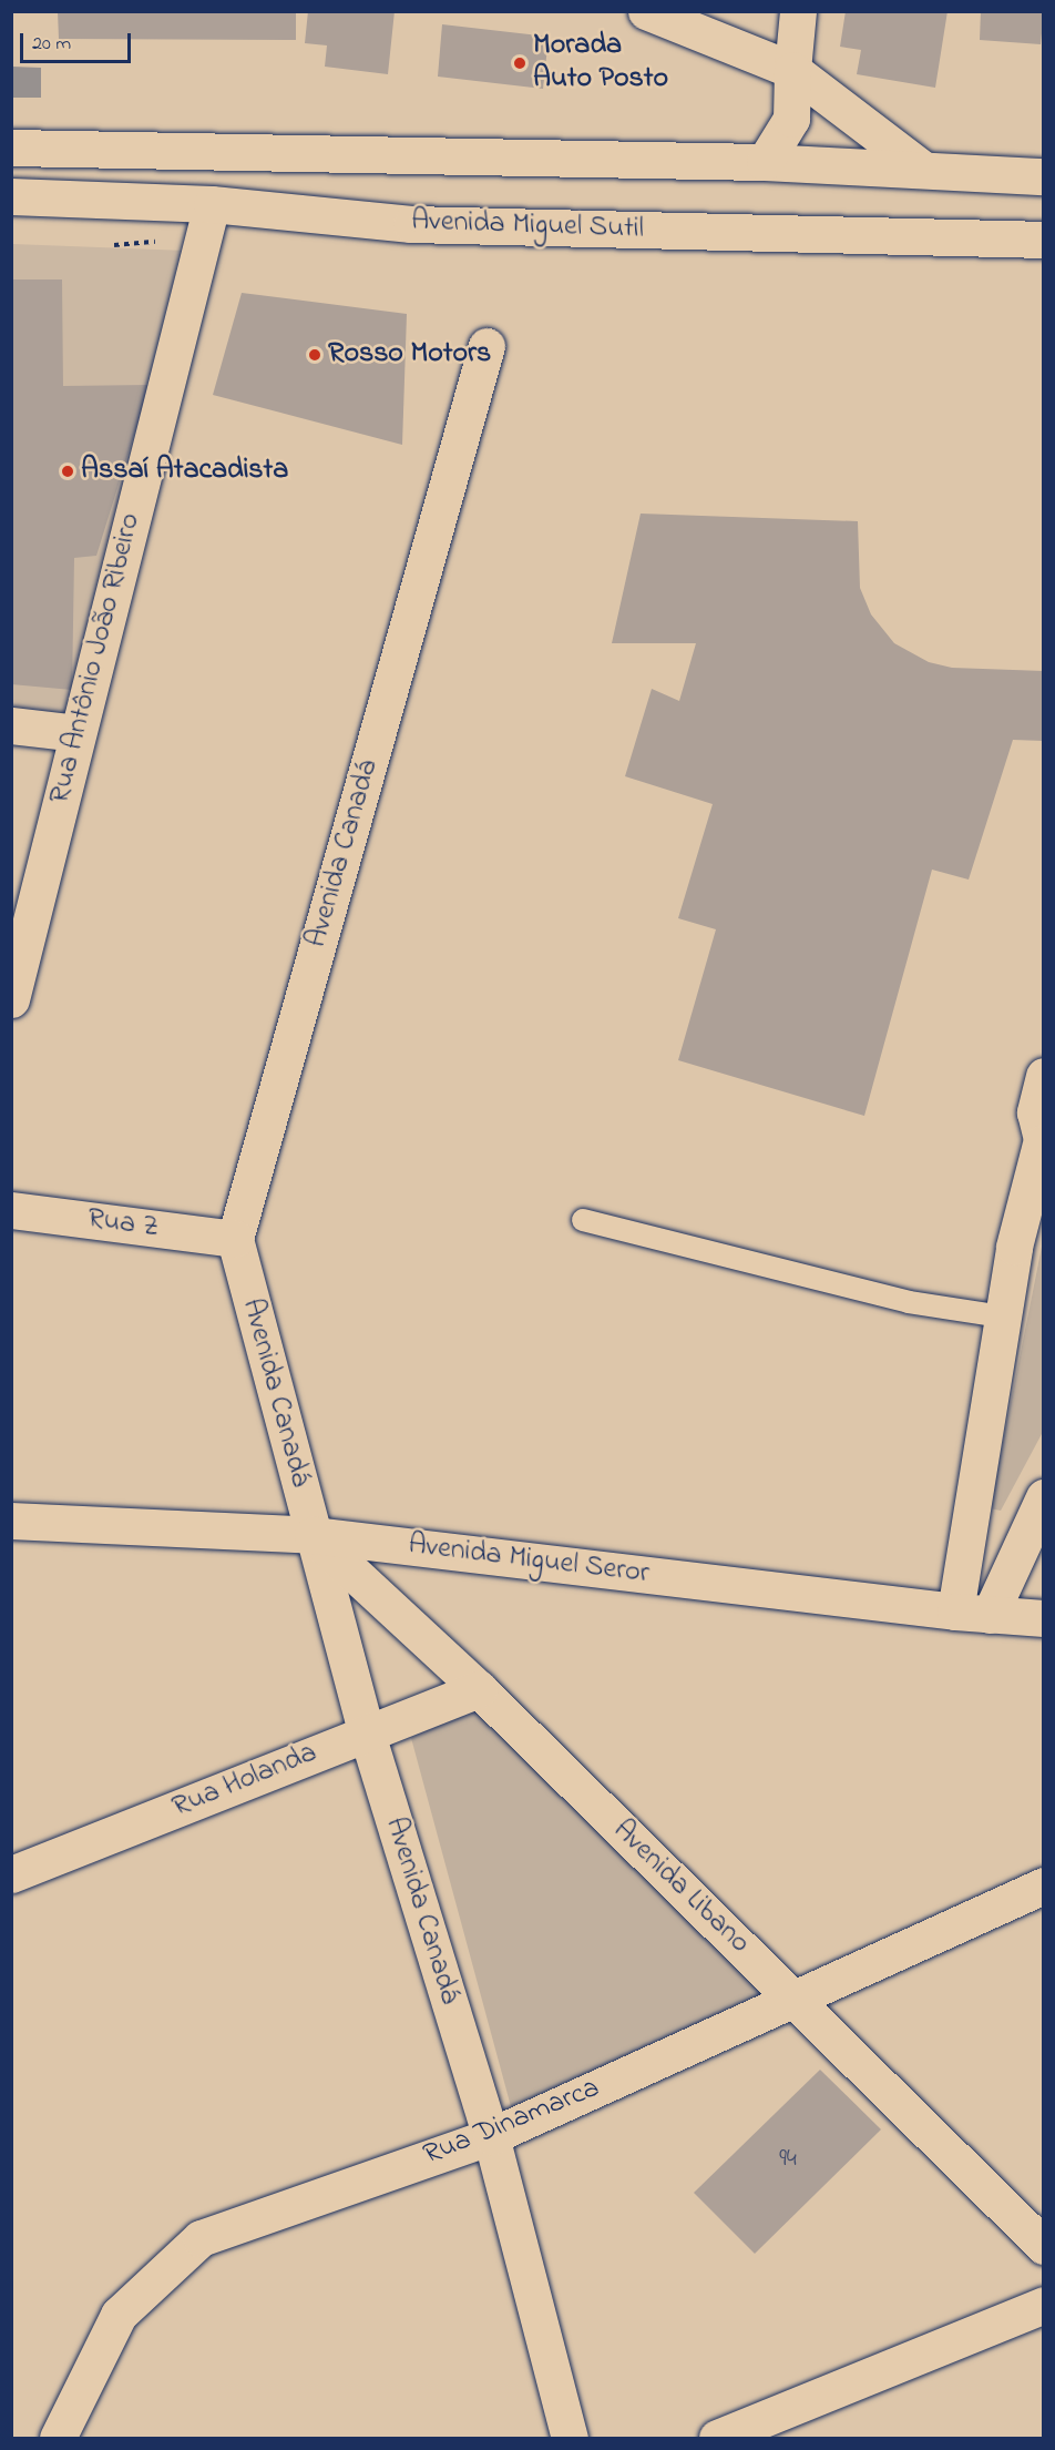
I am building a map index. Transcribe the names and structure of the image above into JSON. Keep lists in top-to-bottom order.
{
  "streets": {
    "main road": [
      "Avenida Miguel Sutil",
      "Rua Antônio João Ribeiro",
      "Avenida Canadá",
      "Rua Z",
      "Avenida Miguel Seror",
      "Rua Holanda",
      "Avenida Libano",
      "Rua Dinamarca"
    ]
  },
  "crossings": [
    ["Avenida Miguel Sutil", "Rua Antônio João Ribeiro"],
    ["Avenida Canadá", "Rua Z"],
    ["Avenida Canadá", "Avenida Miguel Seror"],
    ["Avenida Canadá", "Rua Holanda"],
    ["Avenida Canadá", "Avenida Libano"],
    ["Avenida Canadá", "Rua Dinamarca"],
    ["Avenida Miguel Seror", "Avenida Libano"],
    ["Rua Holanda", "Avenida Libano"],
    ["Avenida Libano", "Rua Dinamarca"]
  ],
  "places": ["Morada Auto Posto", "Rosso Motors", "Assaí Atacadista"],
  "house_numbers": ["94"],
  "scale_bar": "20 m"
}
